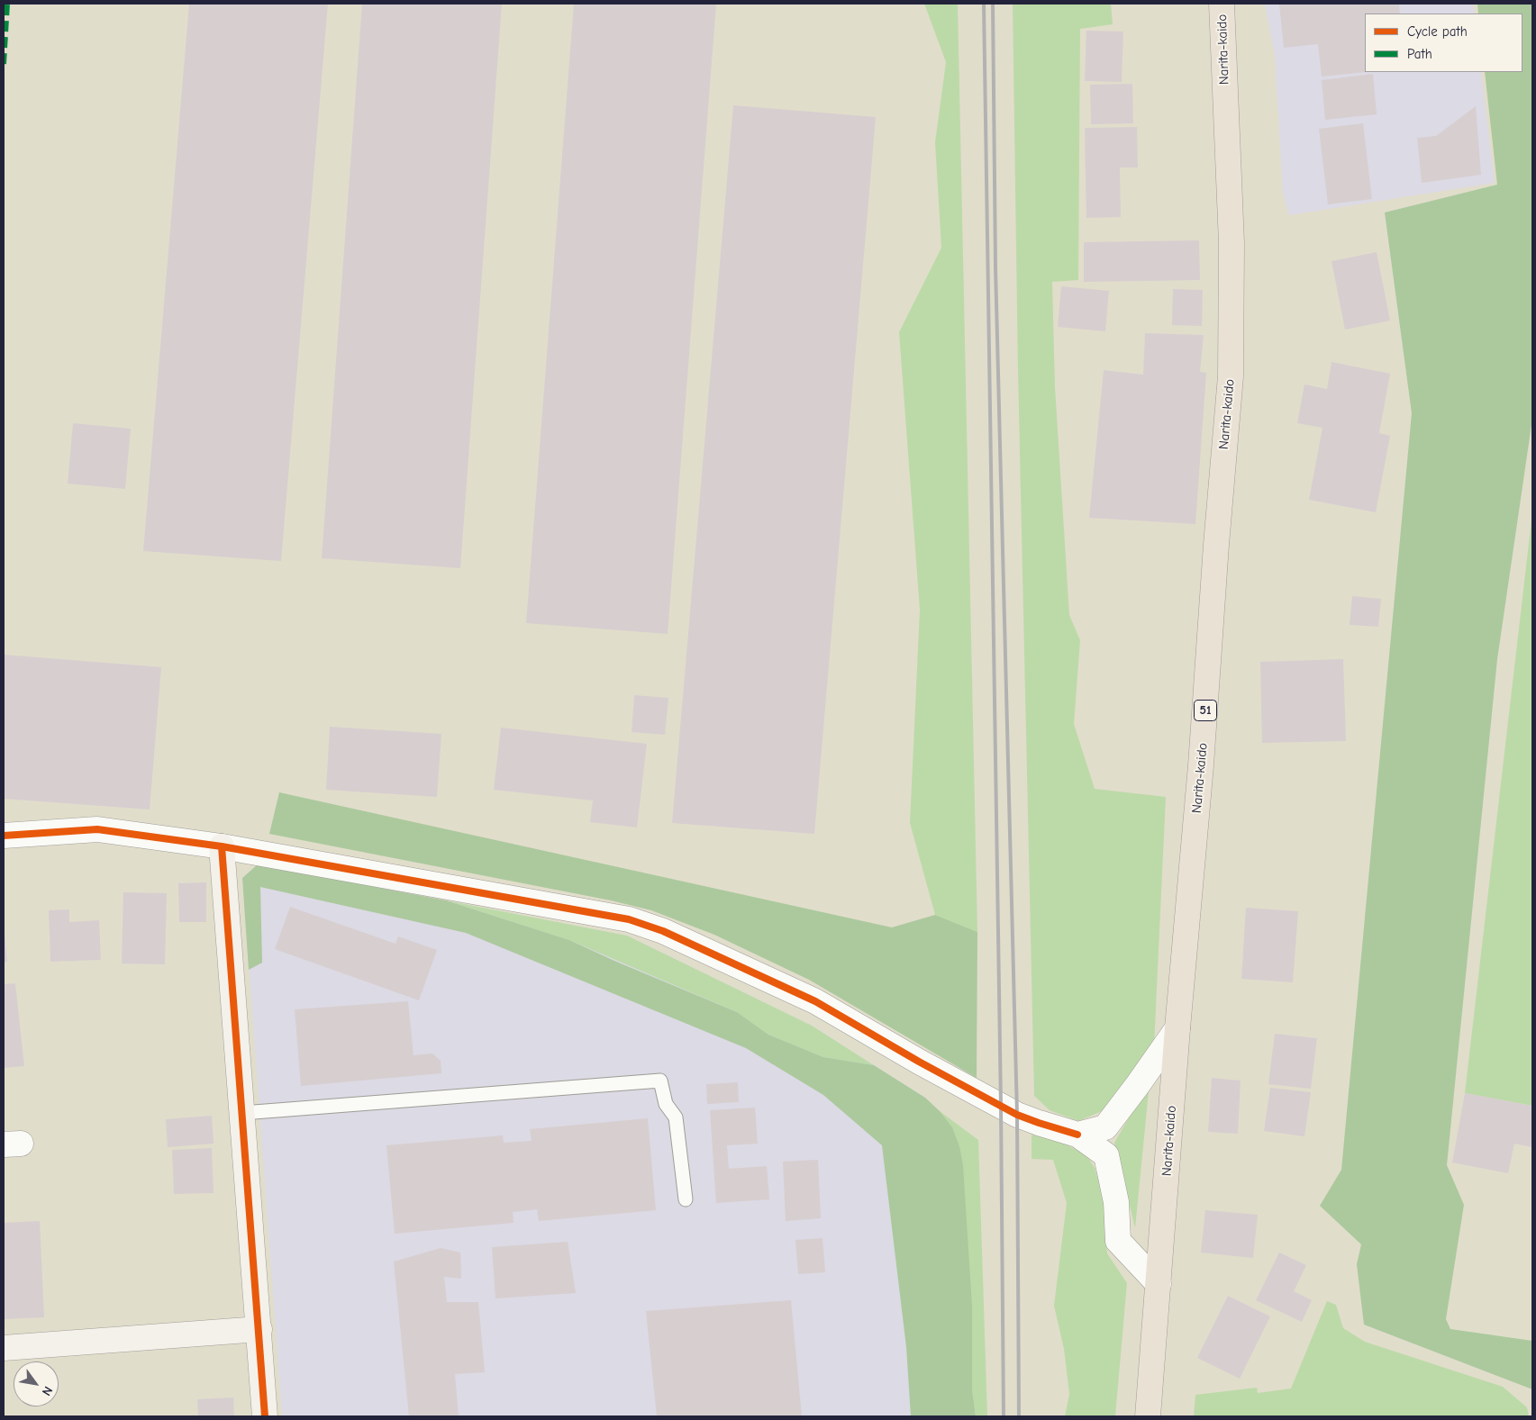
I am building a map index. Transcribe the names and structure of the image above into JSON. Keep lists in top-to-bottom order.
{
  "streets": {
    "highway": ["Narita-kaido", "51"]
  },
  "legend": ["Cycle path", "Path"],
  "north": "bottom right"
}
